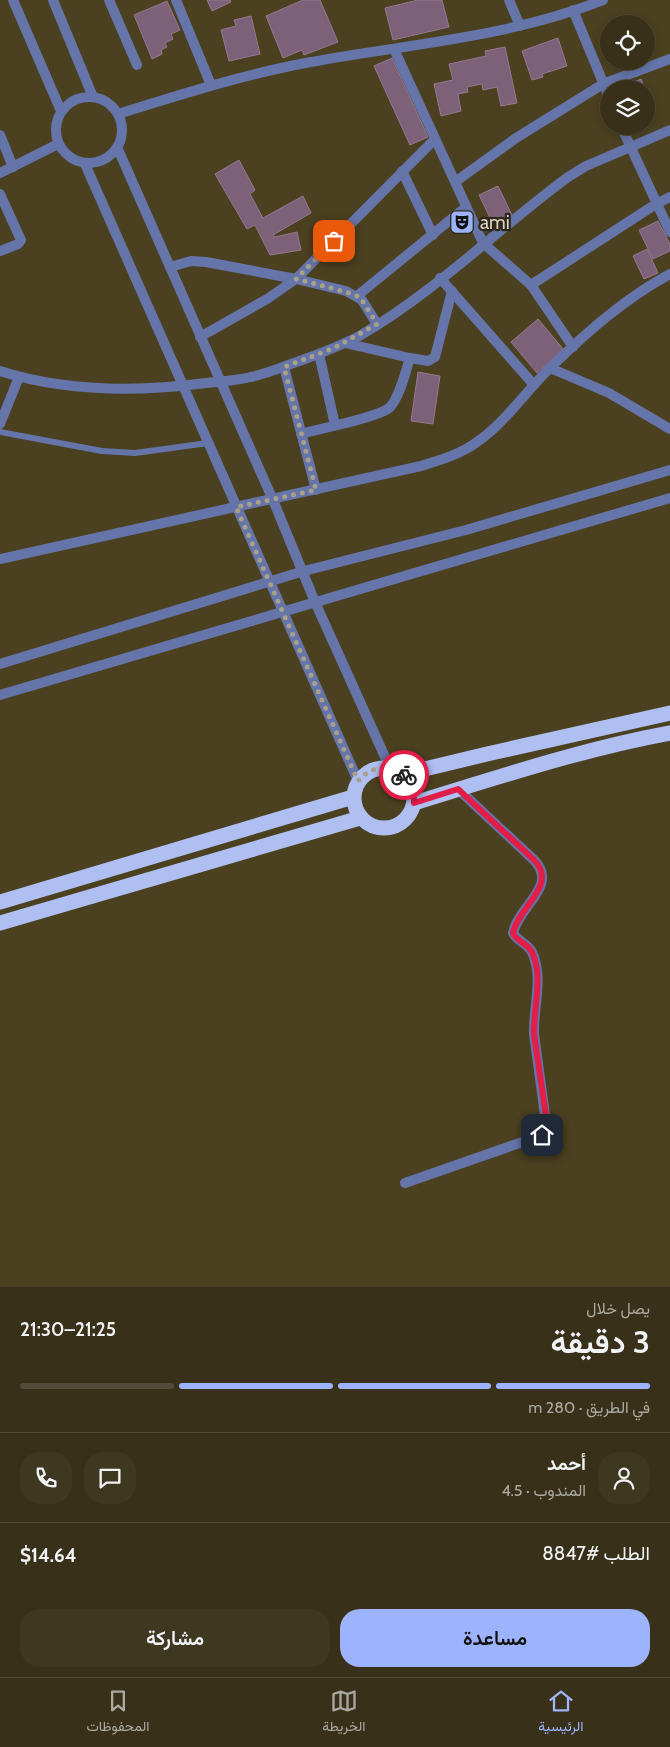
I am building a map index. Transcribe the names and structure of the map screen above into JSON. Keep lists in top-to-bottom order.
{
  "places": {
    "theatre": ["ami"]
  },
  "page": {
    "heading": ["3 دقيقة", "يصل خلال", "21:25–21:30"],
    "panel": [
      "أحمد",
      "المندوب · 4.5",
      "الطلب #8847",
      "$14.64"
    ],
    "bar": "في الطريق · 280 m",
    "buttons": ["مساعدة", "مشاركة"],
    "tabs": ["الرئيسية", "الخريطة", "المحفوظات"]
  }
}
